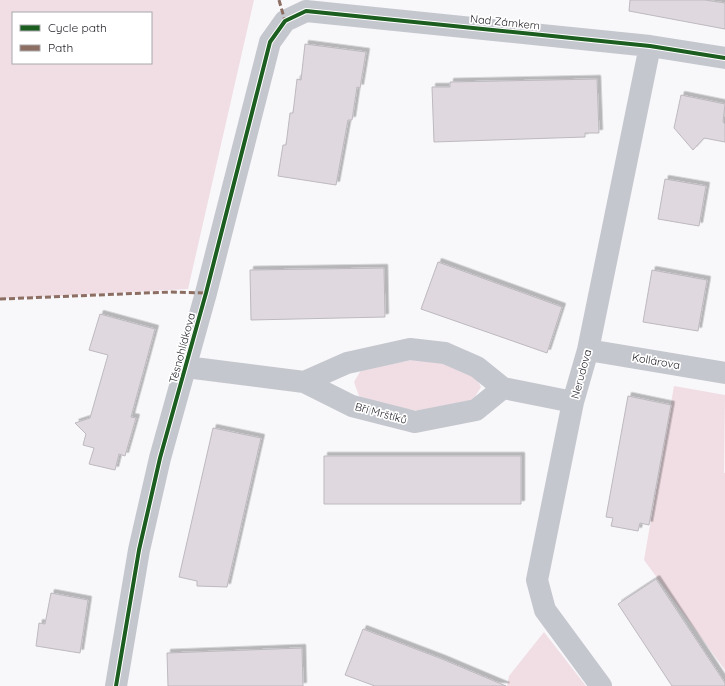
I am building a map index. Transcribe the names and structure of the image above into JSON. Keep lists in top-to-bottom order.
{
  "streets": {
    "street": [
      "Nad Zámkem",
      "Těsnohlídkova",
      "Kollárova",
      "Nerudova",
      "Bří Mrštíků"
    ]
  },
  "crossings": [
    ["Nad Zámkem", "Těsnohlídkova"],
    ["Nad Zámkem", "Nerudova"],
    ["Těsnohlídkova", "Bří Mrštíků"],
    ["Kollárova", "Nerudova"]
  ],
  "legend": ["Cycle path", "Path"]
}
